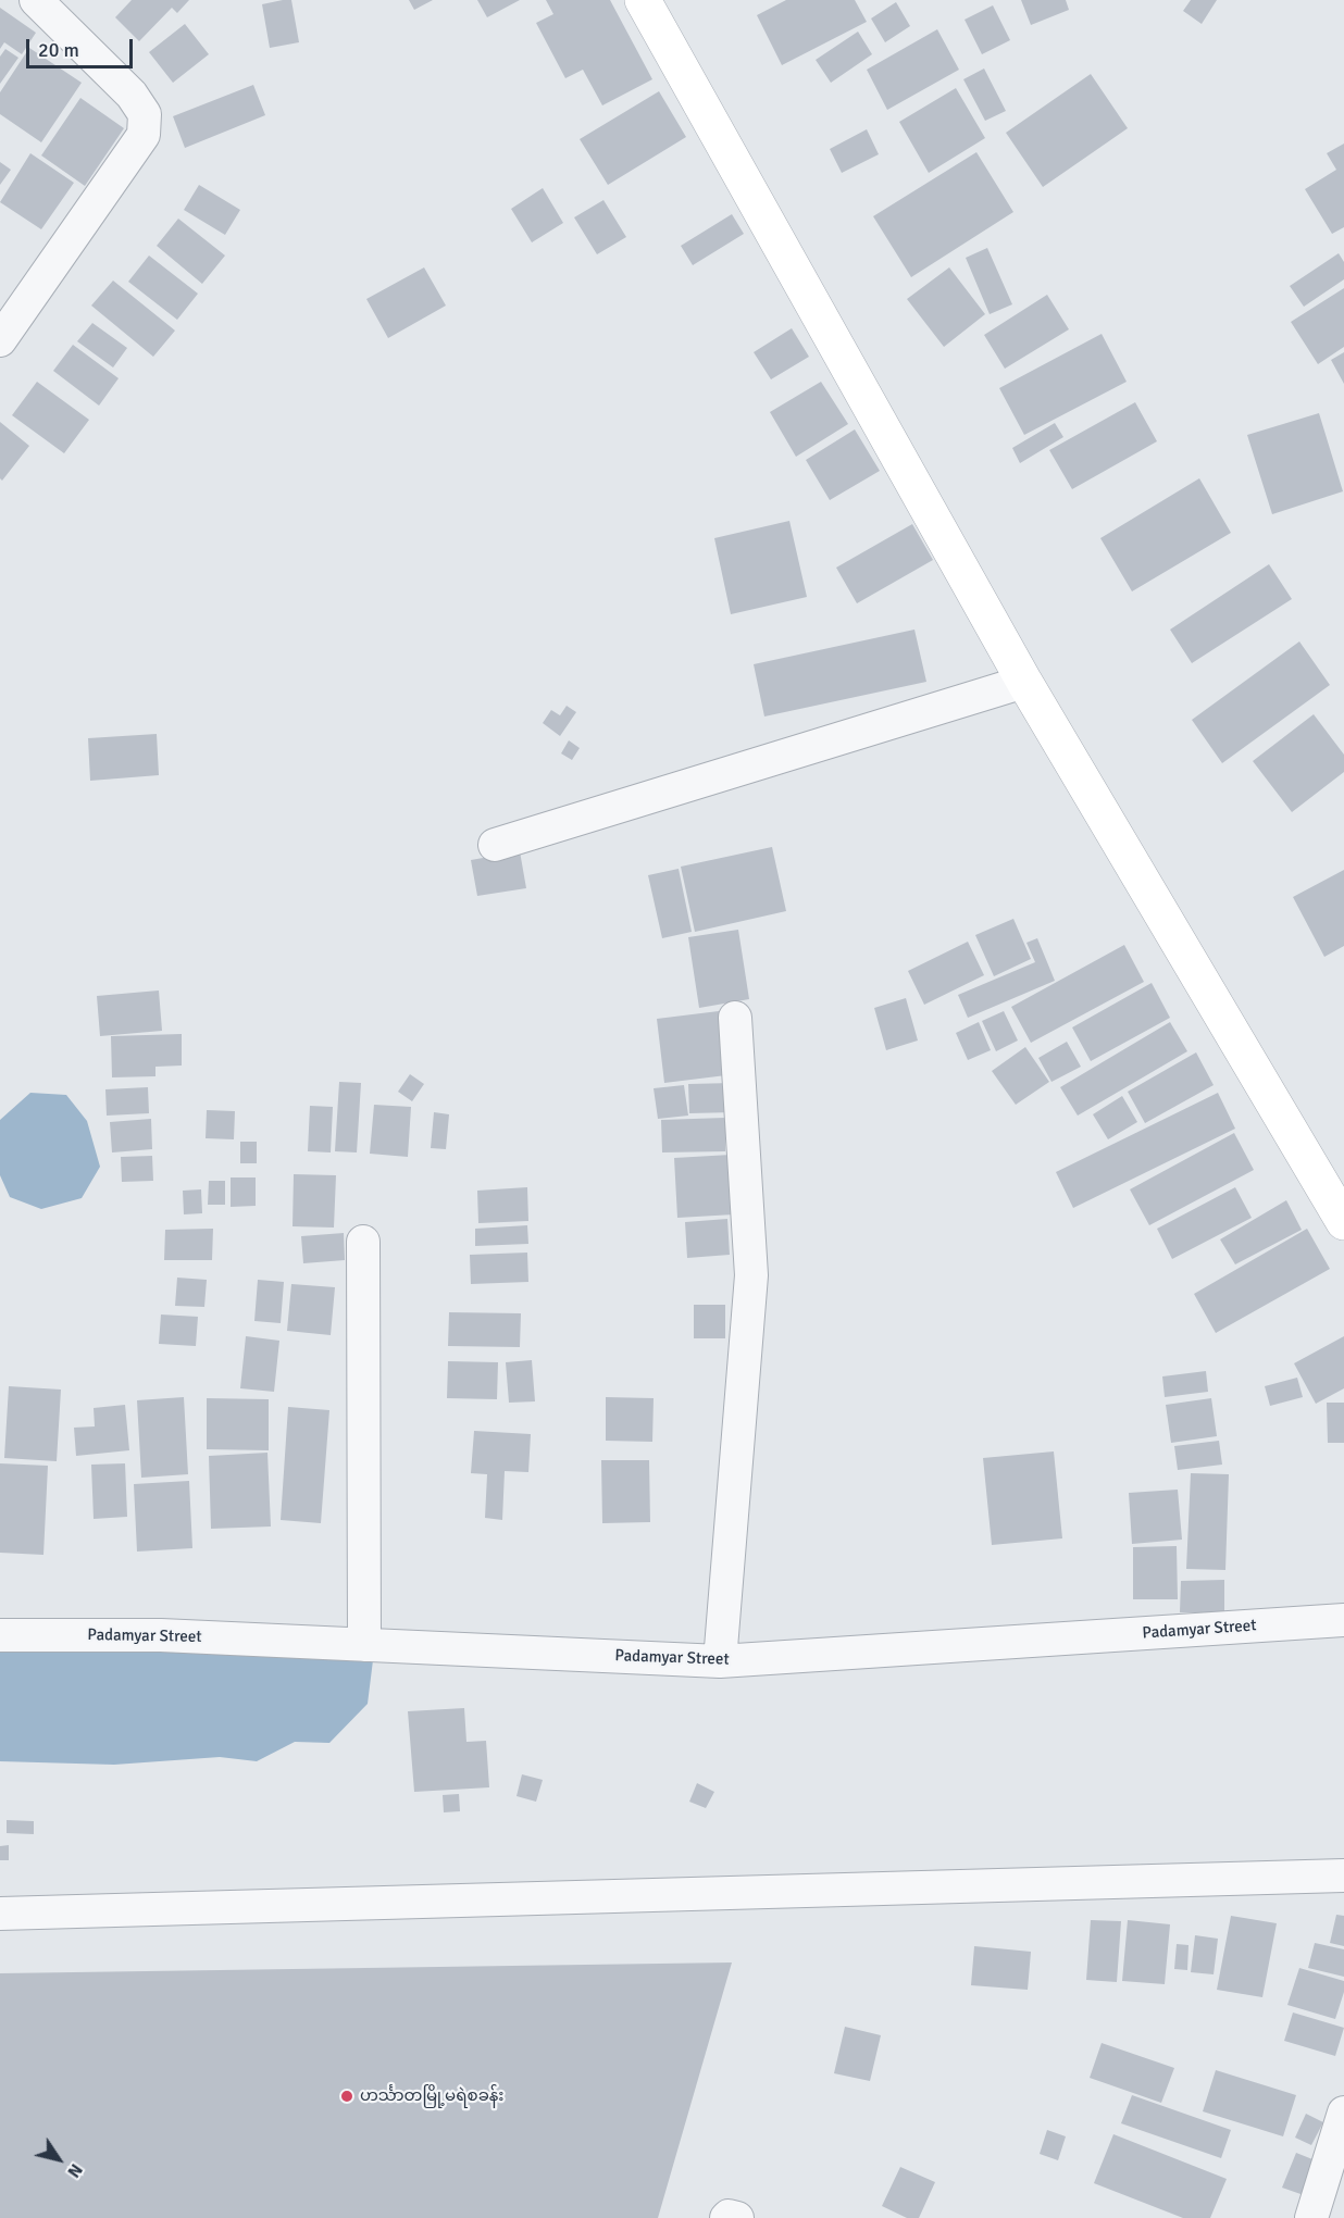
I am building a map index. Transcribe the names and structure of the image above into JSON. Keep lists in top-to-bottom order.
{
  "streets": {
    "street": ["Padamyar Street"]
  },
  "places": ["ဟင်္သာတမြို့မရဲစခန်း"],
  "scale_bar": "20 m",
  "north": "bottom right"
}
